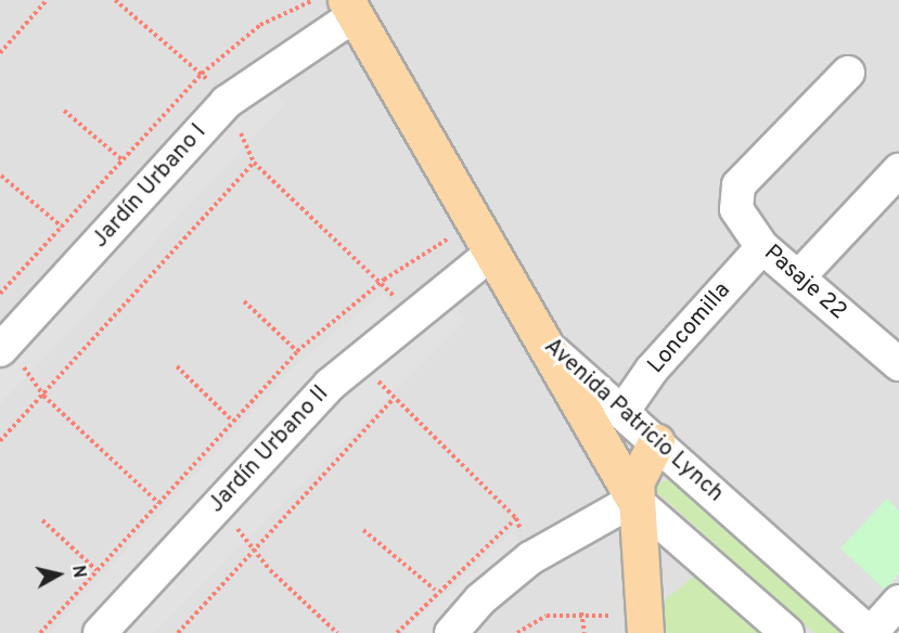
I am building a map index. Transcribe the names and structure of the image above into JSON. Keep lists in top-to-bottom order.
{
  "streets": {
    "main road": ["Avenida Patricio Lynch"],
    "street": [
      "Jardín Urbano I",
      "Pasaje 22",
      "Loncomilla",
      "Jardín Urbano II"
    ]
  },
  "crossings": [
    ["Jardín Urbano I", "Avenida Patricio Lynch"],
    ["Pasaje 22", "Loncomilla"],
    ["Loncomilla", "Avenida Patricio Lynch"],
    ["Avenida Patricio Lynch", "Jardín Urbano II"]
  ],
  "north": "right"
}
